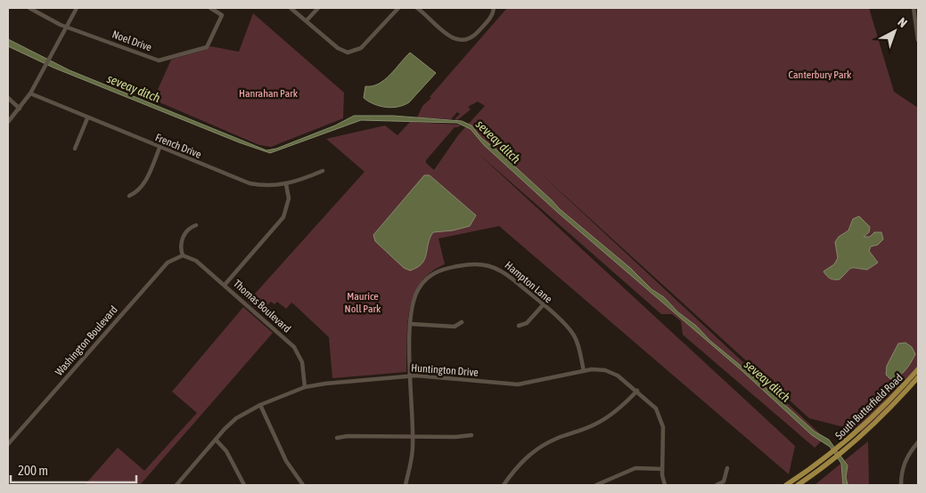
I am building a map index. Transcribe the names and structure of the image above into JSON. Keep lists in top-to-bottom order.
{
  "streets": {
    "main road": ["South Butterfield Road"],
    "street": [
      "Noel Drive",
      "French Drive",
      "Hampton Lane",
      "Thomas Boulevard",
      "Washington Boulevard",
      "Huntington Drive"
    ]
  },
  "crossings": [
    ["Hampton Lane", "Huntington Drive"],
    ["Thomas Boulevard", "Washington Boulevard"],
    ["Thomas Boulevard", "Huntington Drive"]
  ],
  "water": ["seveay ditch"],
  "parks": ["Canterbury Park", "Hanrahan Park", "Maurice Noll Park"],
  "scale_bar": "200 m",
  "north": "top right"
}
